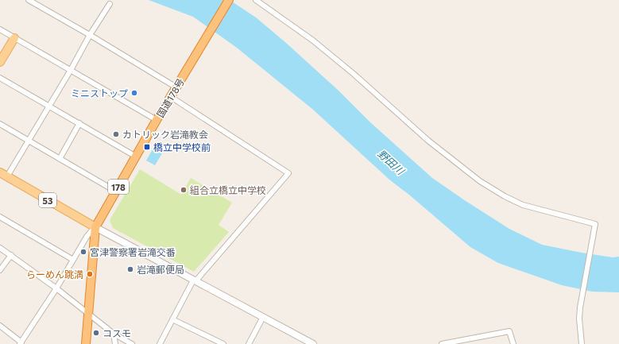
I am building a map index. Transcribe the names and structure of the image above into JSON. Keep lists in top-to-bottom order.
{
  "streets": {
    "highway": ["国道178号", "178"],
    "main road": ["53"]
  },
  "crossings": [
    ["国道178号", "53"]
  ],
  "water": ["野田川"],
  "places": {
    "other": [
      "ミニストップ",
      "カトリック岩滝教会",
      "組合立橋立中学校",
      "宮津警察署岩滝交番",
      "岩滝郵便局",
      "らーめん跳満",
      "コスモ"
    ],
    "transit": ["橋立中学校前"]
  }
}
